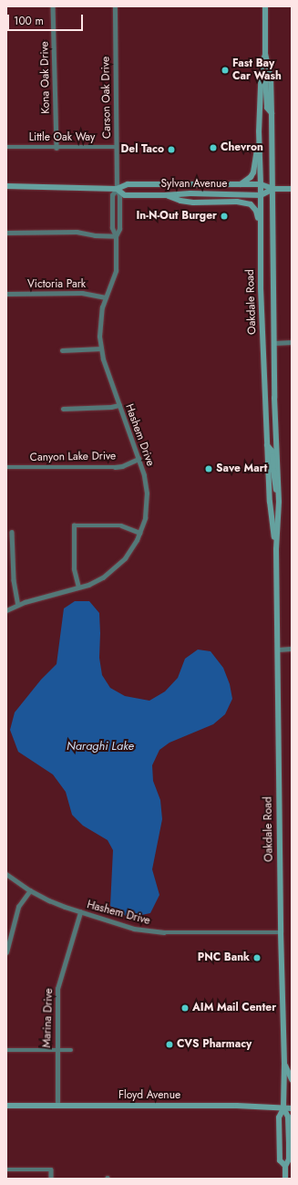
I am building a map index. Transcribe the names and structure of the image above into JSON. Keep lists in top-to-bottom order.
{
  "streets": {
    "main road": ["Sylvan Avenue", "Oakdale Road", "Floyd Avenue"],
    "street": [
      "Kona Oak Drive",
      "Carson Oak Drive",
      "Little Oak Way",
      "Victoria Park",
      "Hashem Drive",
      "Canyon Lake Drive",
      "Marina Drive"
    ]
  },
  "crossings": [
    ["Kona Oak Drive", "Little Oak Way"],
    ["Carson Oak Drive", "Little Oak Way"],
    ["Carson Oak Drive", "Sylvan Avenue"],
    ["Carson Oak Drive", "Hashem Drive"],
    ["Sylvan Avenue", "Oakdale Road"],
    ["Sylvan Avenue", "Hashem Drive"],
    ["Victoria Park", "Hashem Drive"],
    ["Oakdale Road", "Hashem Drive"],
    ["Oakdale Road", "Floyd Avenue"],
    ["Hashem Drive", "Canyon Lake Drive"],
    ["Hashem Drive", "Marina Drive"],
    ["Marina Drive", "Floyd Avenue"]
  ],
  "water": ["Naraghi Lake"],
  "places": [
    "Fast Bay Car Wash",
    "Chevron",
    "Del Taco",
    "In-N-Out Burger",
    "Save Mart",
    "PNC Bank",
    "AIM Mail Center",
    "CVS Pharmacy"
  ],
  "scale_bar": "100 m"
}
